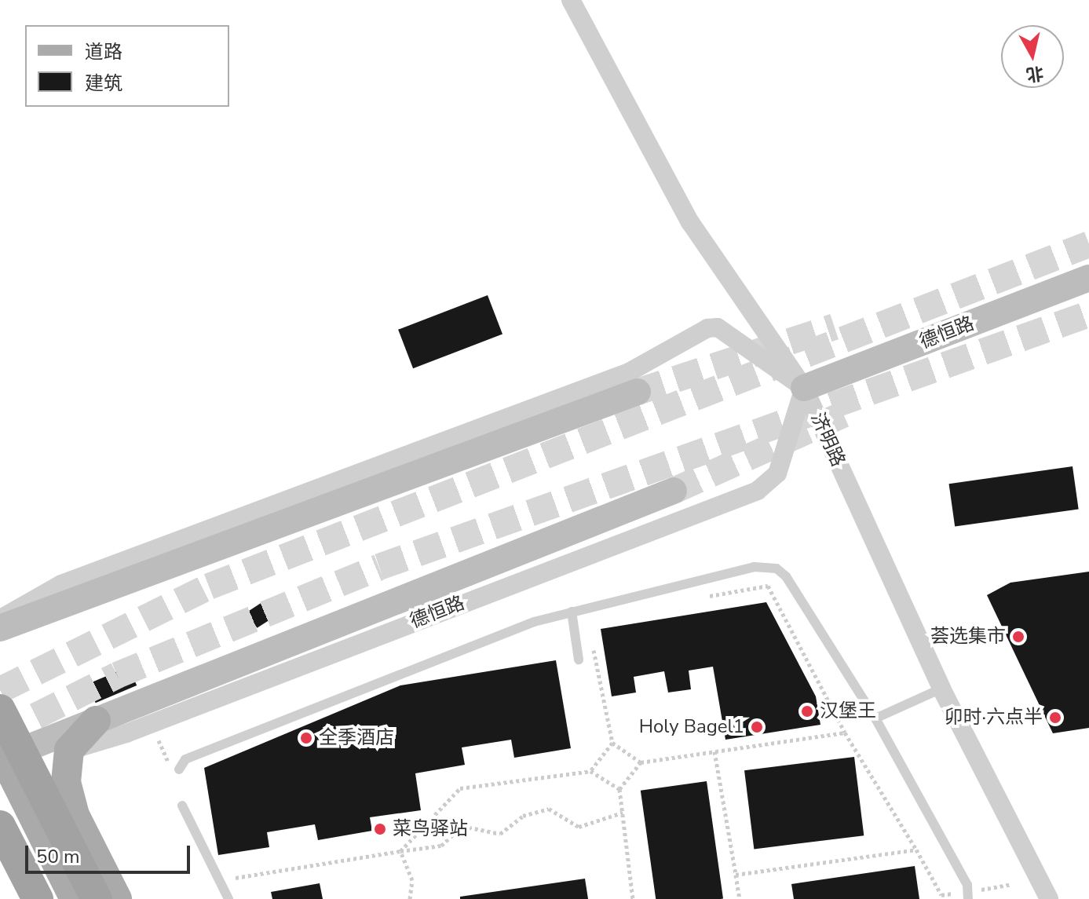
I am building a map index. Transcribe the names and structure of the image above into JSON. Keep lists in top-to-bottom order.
{
  "streets": {
    "main road": ["德恒路"],
    "street": ["济明路"]
  },
  "crossings": [
    ["德恒路", "济明路"]
  ],
  "places": [
    "荟选集市",
    "汉堡王",
    "卯时·六点半",
    "Holy Bagel1",
    "全季酒店",
    "菜鸟驿站"
  ],
  "legend": ["道路", "建筑"],
  "scale_bar": "50 m",
  "north": "bottom"
}
